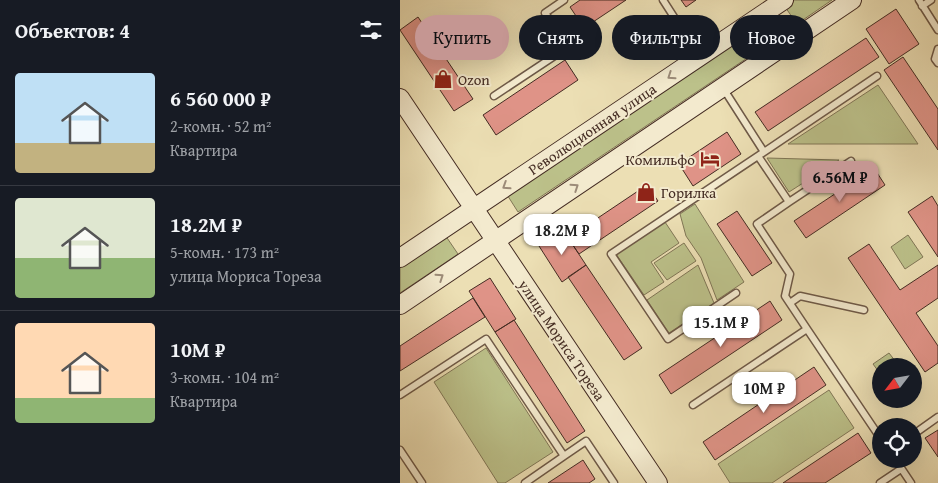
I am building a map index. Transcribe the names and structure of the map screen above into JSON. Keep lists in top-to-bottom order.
{
  "streets": {
    "main road": ["Революционная улица", "улица Мориса Тореза"]
  },
  "crossings": [
    ["Революционная улица", "улица Мориса Тореза"]
  ],
  "places": {
    "shop": ["Ozon", "Горилка"],
    "hotel": ["Комильфо"]
  },
  "north": "bottom left",
  "page": {
    "heading": "Объектов: 4",
    "chip": [
      "Купить",
      "Снять",
      "Фильтры",
      "Новое"
    ],
    "list": [
      {
        "name": "6 560 000 ₽",
        "note": "2-комн. · 52 m² · Квартира"
      },
      {
        "name": "18.2M ₽",
        "note": "5-комн. · 173 m² · улица Мориса Тореза"
      },
      {
        "name": "10M ₽",
        "note": "3-комн. · 104 m² · Квартира"
      }
    ],
    "price": [
      "6.56M ₽",
      "18.2M ₽",
      "15.1M ₽",
      "10M ₽"
    ]
  }
}
